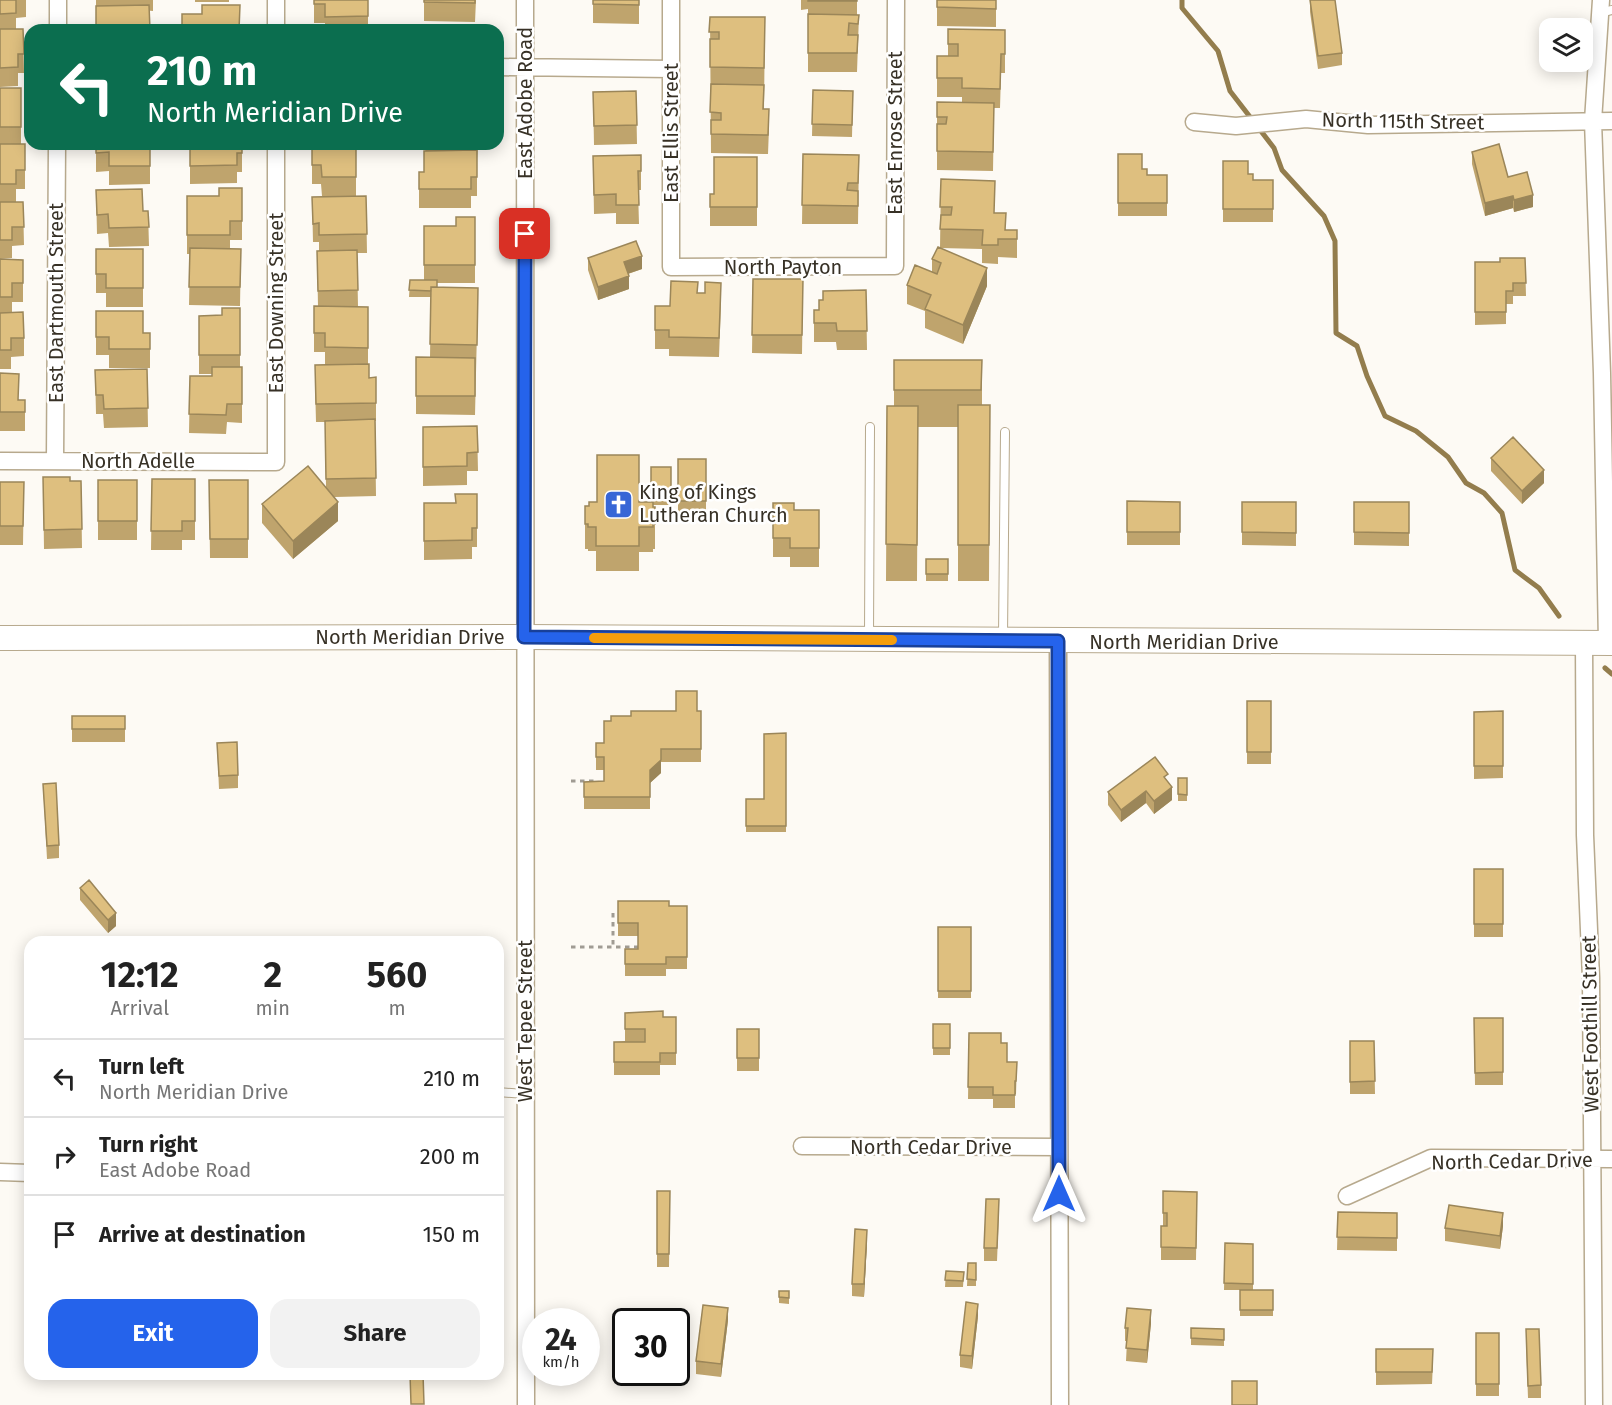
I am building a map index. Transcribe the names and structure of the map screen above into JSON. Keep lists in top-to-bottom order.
{
  "streets": {
    "street": [
      "East Adobe Road",
      "North 115th Street",
      "East Ellis Street",
      "East Enrose Street",
      "North Payton",
      "East Dartmouth Street",
      "East Downing Street",
      "North Adelle",
      "North Meridian Drive",
      "West Tepee Street",
      "West Foothill Street",
      "North Cedar Drive"
    ]
  },
  "crossings": [
    ["East Adobe Road", "North Meridian Drive"],
    ["East Adobe Road", "West Tepee Street"],
    ["North 115th Street", "West Foothill Street"],
    ["East Ellis Street", "North Payton"],
    ["East Enrose Street", "North Payton"],
    ["East Dartmouth Street", "North Adelle"],
    ["East Downing Street", "North Adelle"],
    ["North Meridian Drive", "West Tepee Street"],
    ["North Meridian Drive", "West Foothill Street"],
    ["West Foothill Street", "North Cedar Drive"]
  ],
  "places": {
    "church": ["King of Kings Lutheran Church"]
  },
  "page": {
    "turn": ["210 m", "North Meridian Drive"],
    "eta": [
      "12:12",
      "Arrival",
      "2",
      "min",
      "560",
      "m"
    ],
    "list": [
      {
        "name": "Turn left",
        "note": "North Meridian Drive",
        "value": "210 m"
      },
      {
        "name": "Turn right",
        "note": "East Adobe Road",
        "value": "200 m"
      },
      {
        "name": "Arrive at destination",
        "value": "150 m"
      }
    ],
    "buttons": ["Exit", "Share"],
    "speed": "24 km/h",
    "limit": "30"
  }
}
